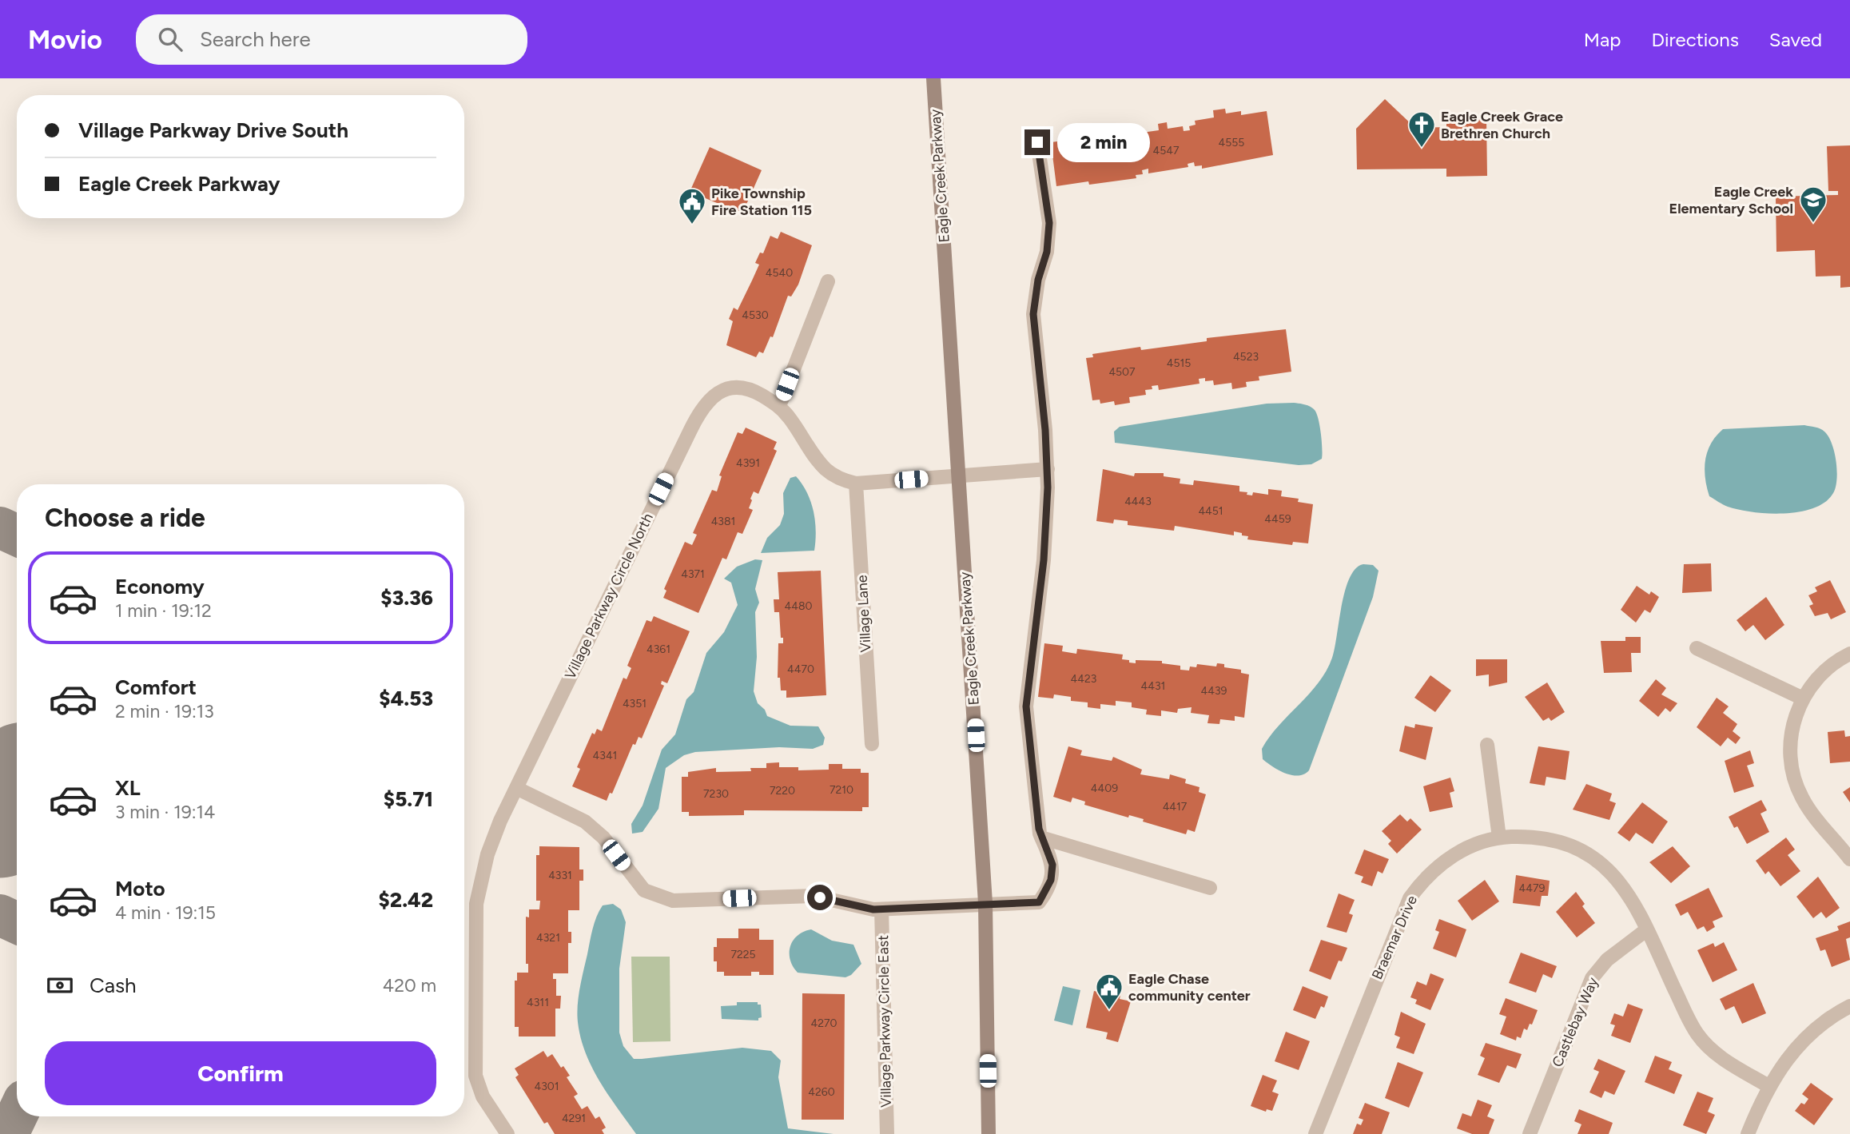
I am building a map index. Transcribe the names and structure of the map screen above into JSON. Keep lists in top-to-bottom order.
{
  "streets": {
    "main road": ["Eagle Creek Parkway"],
    "street": [
      "Village Parkway Circle North",
      "Village Lane",
      "Braemar Drive",
      "Village Parkway Circle East",
      "Castlebay Way"
    ]
  },
  "crossings": [
    ["Eagle Creek Parkway", "Village Parkway Circle North"],
    ["Village Parkway Circle North", "Village Lane"],
    ["Braemar Drive", "Castlebay Way"]
  ],
  "places": {
    "church": ["Eagle Creek Grace Brethren Church"],
    "school or university": ["Eagle Creek Elementary School"],
    "public building": ["Pike Township Fire Station 115", "Eagle Chase community center"]
  },
  "house_numbers": [
    "4555",
    "4547",
    "4540",
    "4530",
    "4523",
    "4515",
    "4507",
    "4391",
    "4443",
    "4451",
    "4459",
    "4381",
    "4371",
    "4480",
    "4361",
    "4470",
    "4423",
    "4431",
    "4439",
    "4351",
    "4341",
    "4409",
    "7210",
    "7220",
    "7230",
    "4417",
    "4331",
    "4479",
    "4321",
    "7225",
    "4311",
    "4270",
    "4301",
    "4260",
    "4291"
  ],
  "page": {
    "header": "Movio",
    "search": "Search here",
    "nav": ["Map", "Directions", "Saved"],
    "banner": ["Village Parkway Drive South", "Eagle Creek Parkway"],
    "bubble": "2 min",
    "heading": "Choose a ride",
    "list": [
      {
        "name": "Economy",
        "note": "1 min · 19:12",
        "value": "$3.36"
      },
      {
        "name": "Comfort",
        "note": "2 min · 19:13",
        "value": "$4.53"
      },
      {
        "name": "XL",
        "note": "3 min · 19:14",
        "value": "$5.71"
      },
      {
        "name": "Moto",
        "note": "4 min · 19:15",
        "value": "$2.42"
      }
    ],
    "pay": ["Cash", "420 m"],
    "buttons": "Confirm"
  }
}
